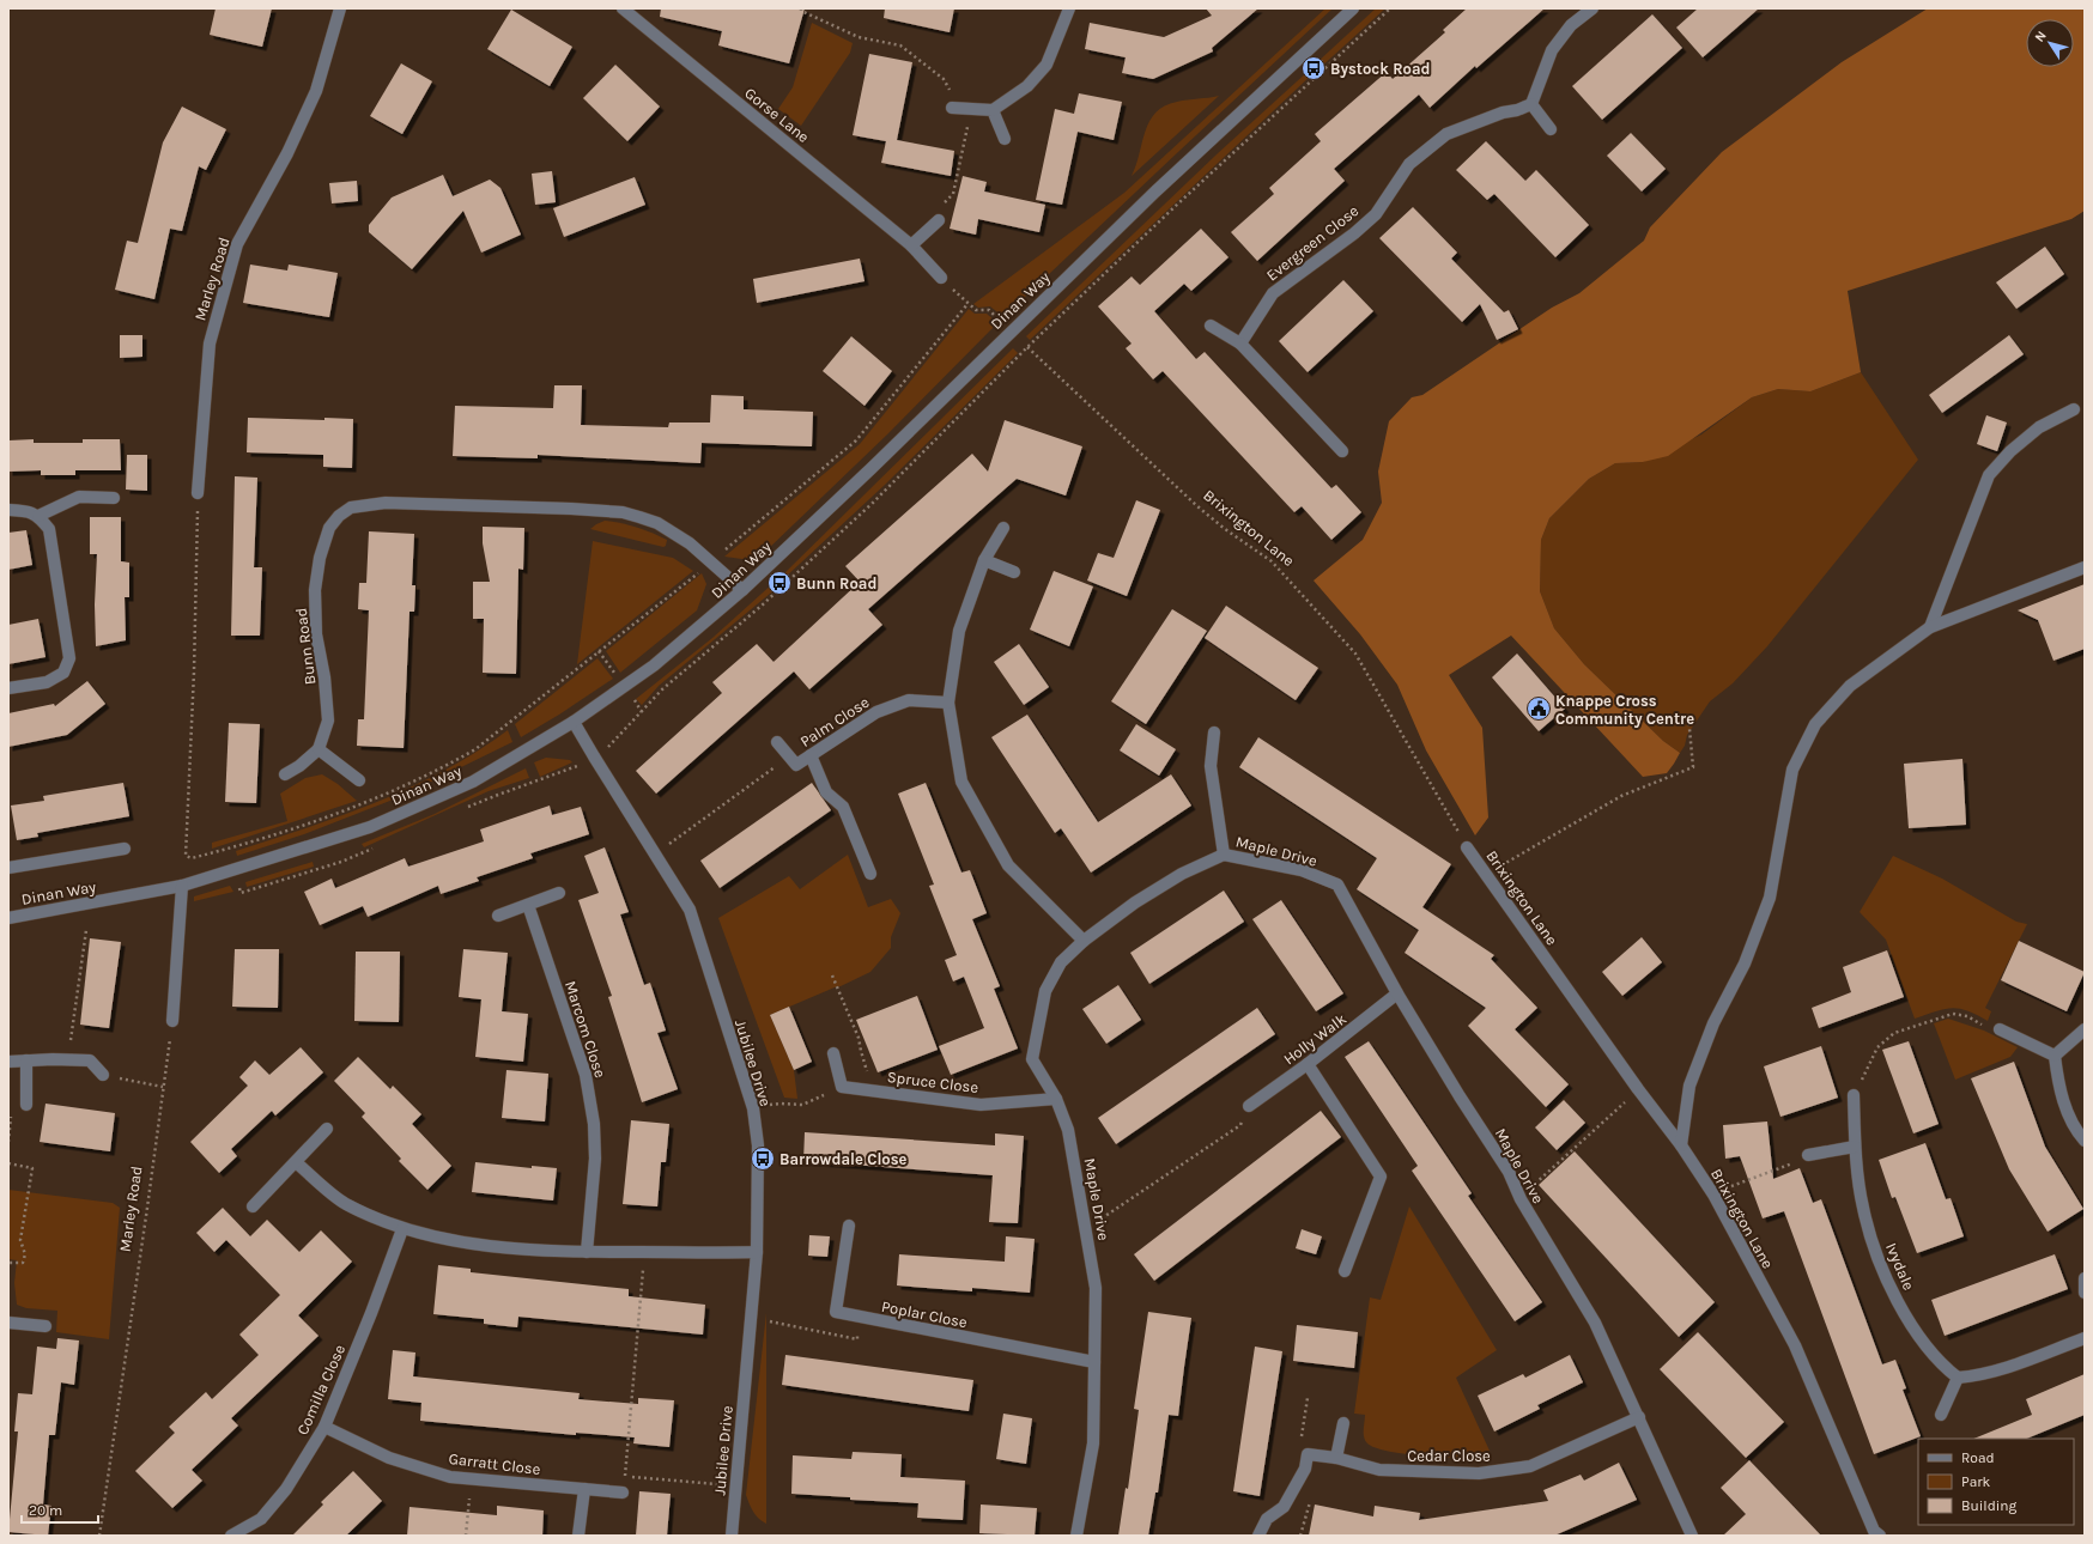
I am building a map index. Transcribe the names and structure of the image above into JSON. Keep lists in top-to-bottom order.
{
  "streets": {
    "street": [
      "Gorse Lane",
      "Evergreen Close",
      "Marley Road",
      "Dinan Way",
      "Brixington Lane",
      "Bunn Road",
      "Palm Close",
      "Maple Drive",
      "Marcom Close",
      "Holly Walk",
      "Jubilee Drive",
      "Spruce Close",
      "Ivydale",
      "Poplar Close",
      "Comilla Close",
      "Cedar Close",
      "Garratt Close"
    ]
  },
  "crossings": [
    ["Dinan Way", "Bunn Road"],
    ["Dinan Way", "Jubilee Drive"],
    ["Maple Drive", "Holly Walk"],
    ["Maple Drive", "Spruce Close"],
    ["Maple Drive", "Poplar Close"],
    ["Maple Drive", "Cedar Close"],
    ["Comilla Close", "Garratt Close"]
  ],
  "places": {
    "bus stop": ["Bystock Road", "Bunn Road", "Barrowdale Close"],
    "public building": ["Knappe Cross Community Centre"]
  },
  "legend": ["Road", "Park", "Building"],
  "scale_bar": "20 m",
  "north": "top left"
}
